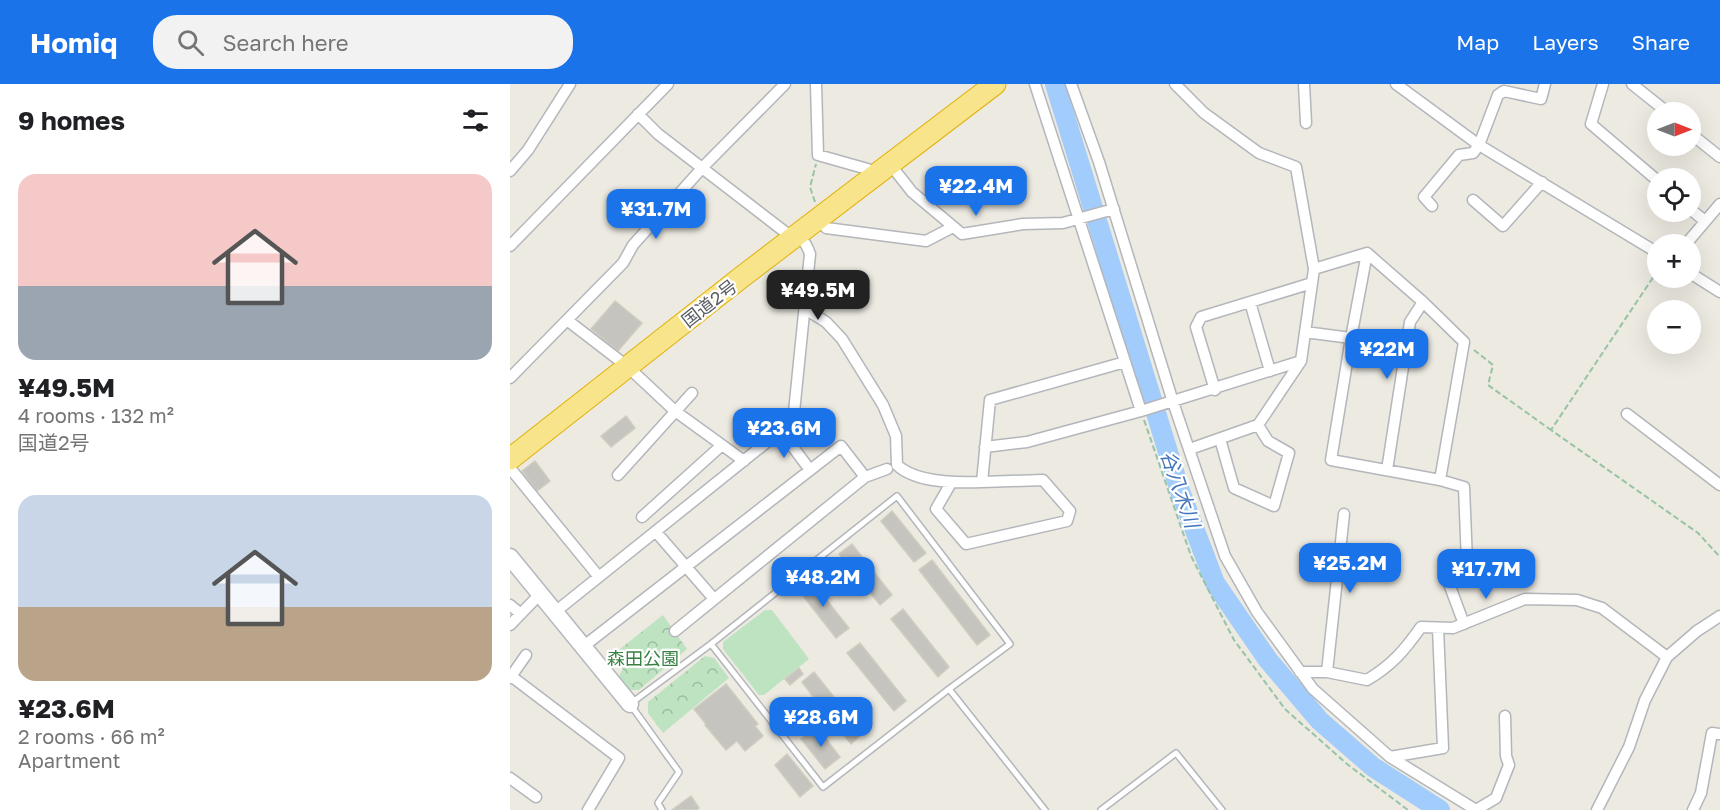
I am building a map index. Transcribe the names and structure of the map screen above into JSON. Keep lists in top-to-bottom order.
{
  "streets": {
    "highway": ["国道2号"]
  },
  "water": ["谷八木川"],
  "parks": ["森田公園"],
  "north": "right",
  "page": {
    "header": "Homiq",
    "search": "Search here",
    "nav": ["Map", "Layers", "Share"],
    "heading": "9 homes",
    "map_buttons": ["+", "−"],
    "list": [
      {
        "name": "¥49.5M",
        "note": "4 rooms · 132 m² · 国道2号"
      },
      {
        "name": "¥23.6M",
        "note": "2 rooms · 66 m² · Apartment"
      }
    ],
    "price": [
      "¥22.4M",
      "¥31.7M",
      "¥49.5M",
      "¥22M",
      "¥23.6M",
      "¥25.2M",
      "¥17.7M",
      "¥48.2M",
      "¥28.6M"
    ]
  }
}
